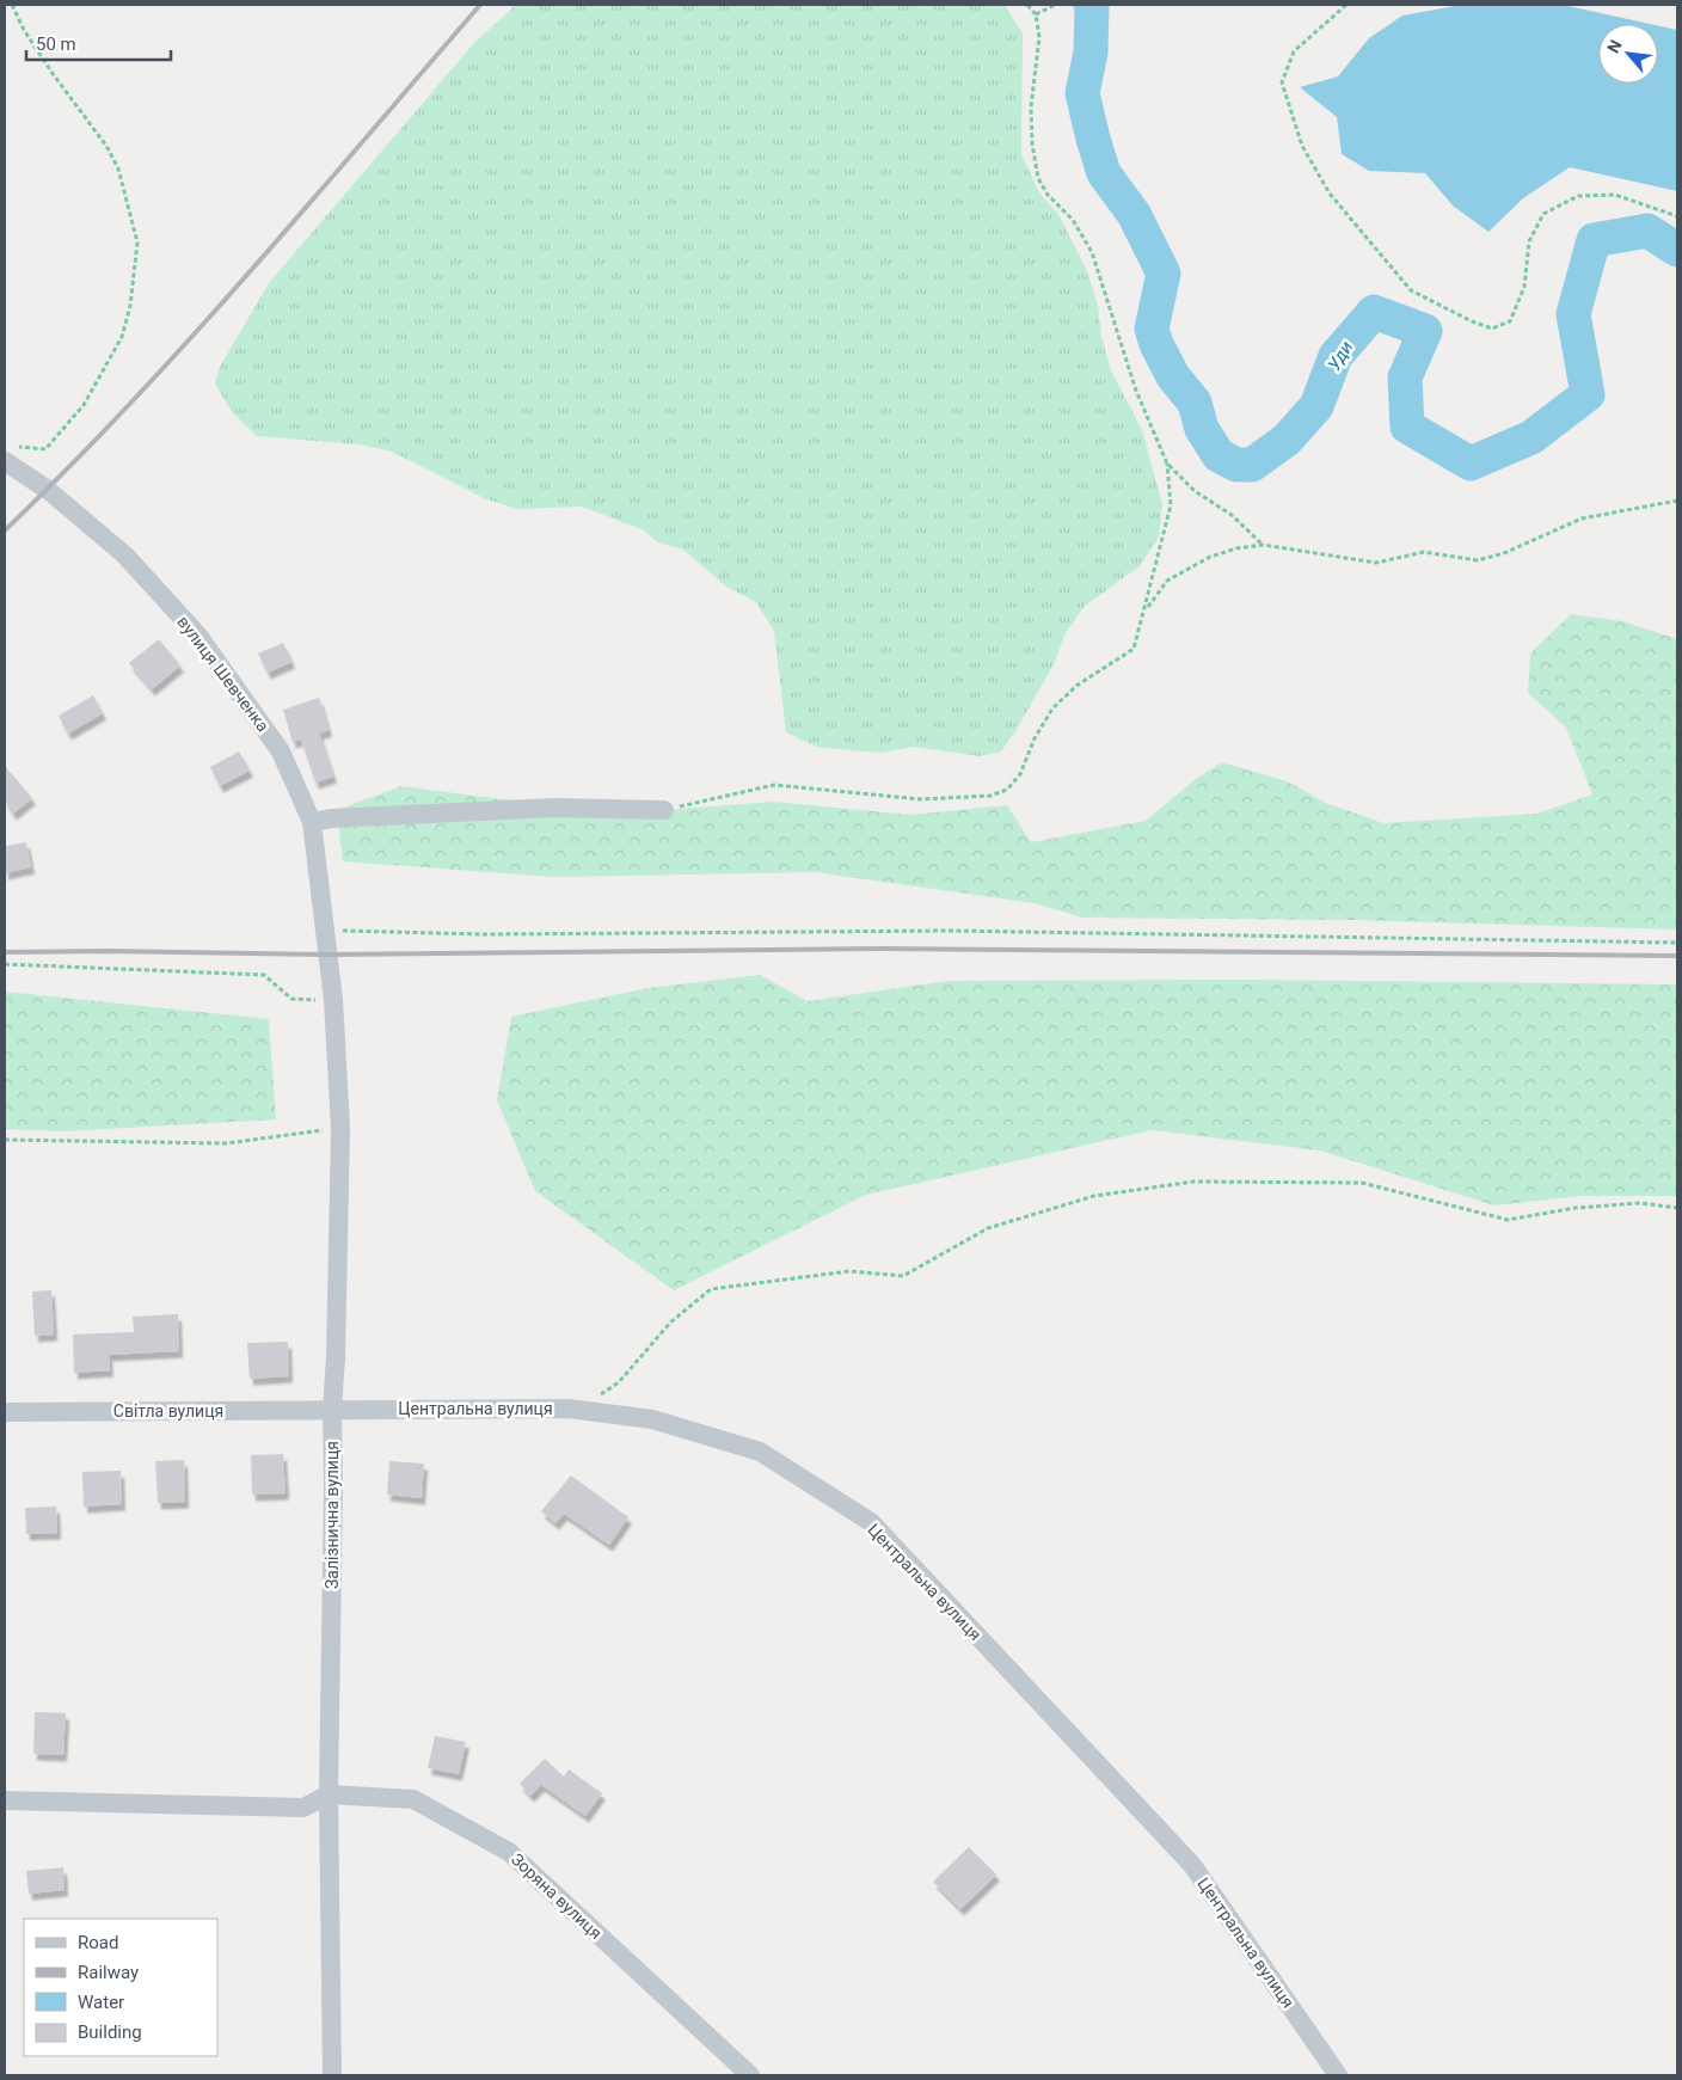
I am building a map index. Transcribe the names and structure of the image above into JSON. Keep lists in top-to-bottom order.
{
  "streets": {
    "street": [
      "вулиця Шевченка",
      "Центральна вулиця",
      "Світла вулиця",
      "Залізнична вулиця",
      "Зоряна вулиця"
    ]
  },
  "crossings": [
    ["вулиця Шевченка", "Залізнична вулиця"],
    ["Центральна вулиця", "Світла вулиця"],
    ["Центральна вулиця", "Залізнична вулиця"],
    ["Світла вулиця", "Залізнична вулиця"],
    ["Залізнична вулиця", "Зоряна вулиця"]
  ],
  "water": ["Уди"],
  "legend": [
    "Road",
    "Railway",
    "Water",
    "Building"
  ],
  "scale_bar": "50 m",
  "north": "top left"
}
